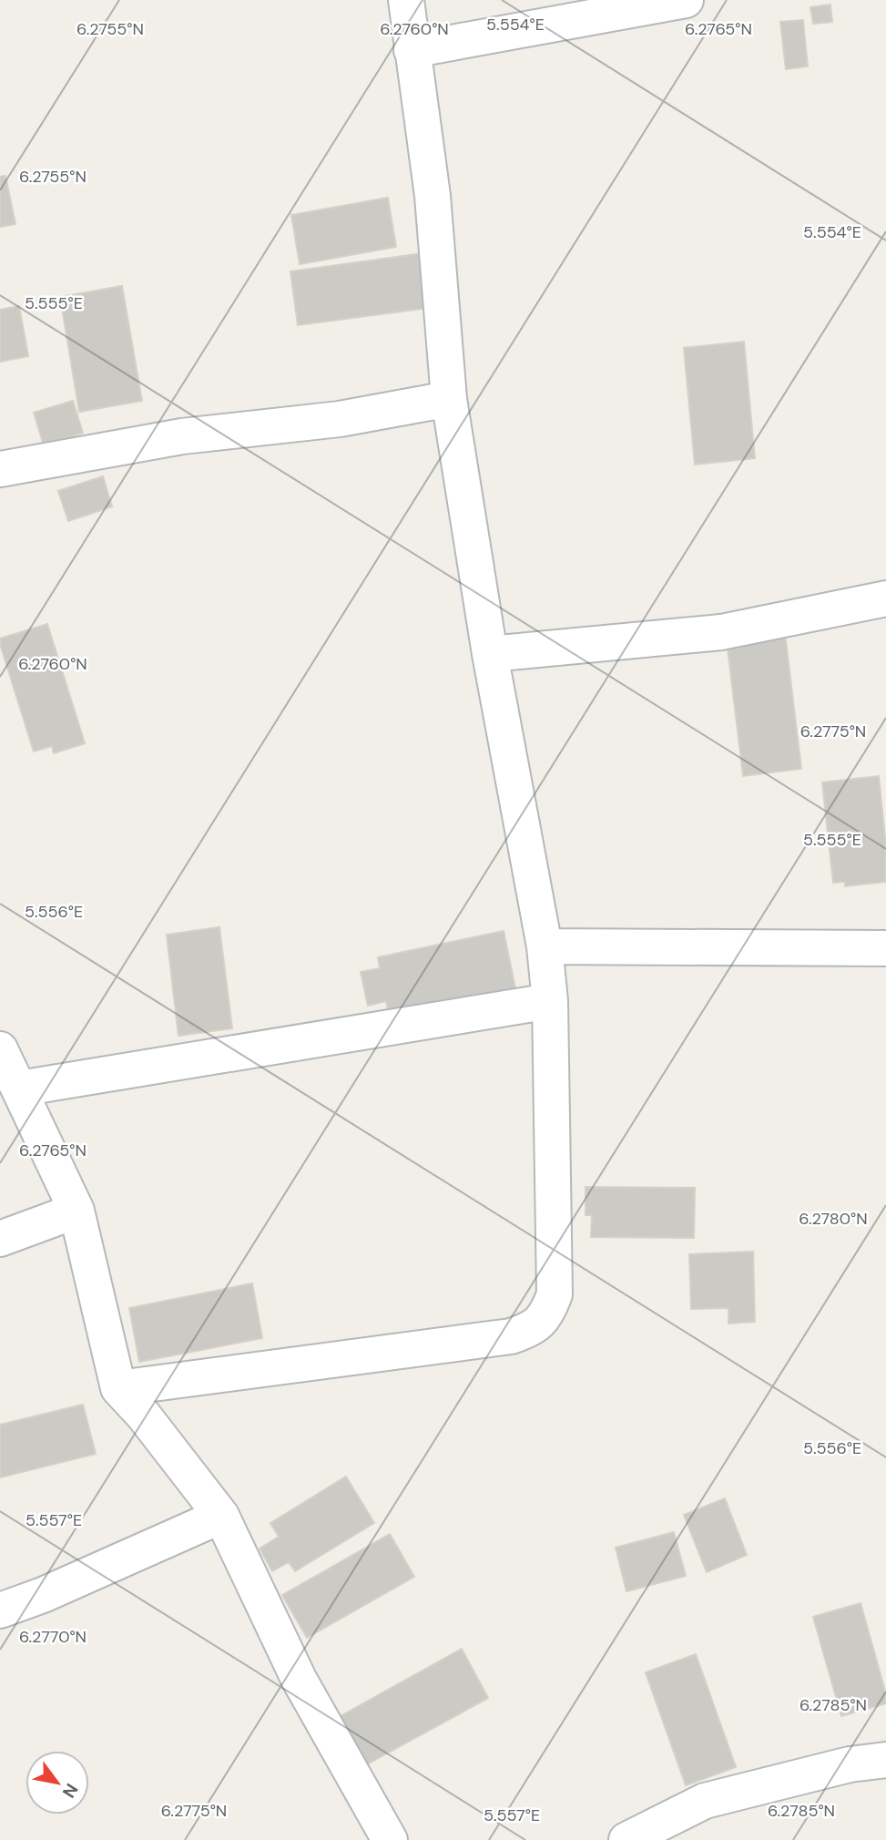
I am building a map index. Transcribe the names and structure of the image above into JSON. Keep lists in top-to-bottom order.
{
  "north": "bottom right",
  "coordinates": [
    "5.554°E",
    "6.2755°N",
    "6.2760°N",
    "6.2765°N",
    "5.555°E",
    "6.2775°N",
    "5.556°E",
    "6.2780°N",
    "5.557°E",
    "6.2770°N",
    "6.2785°N"
  ]
}
